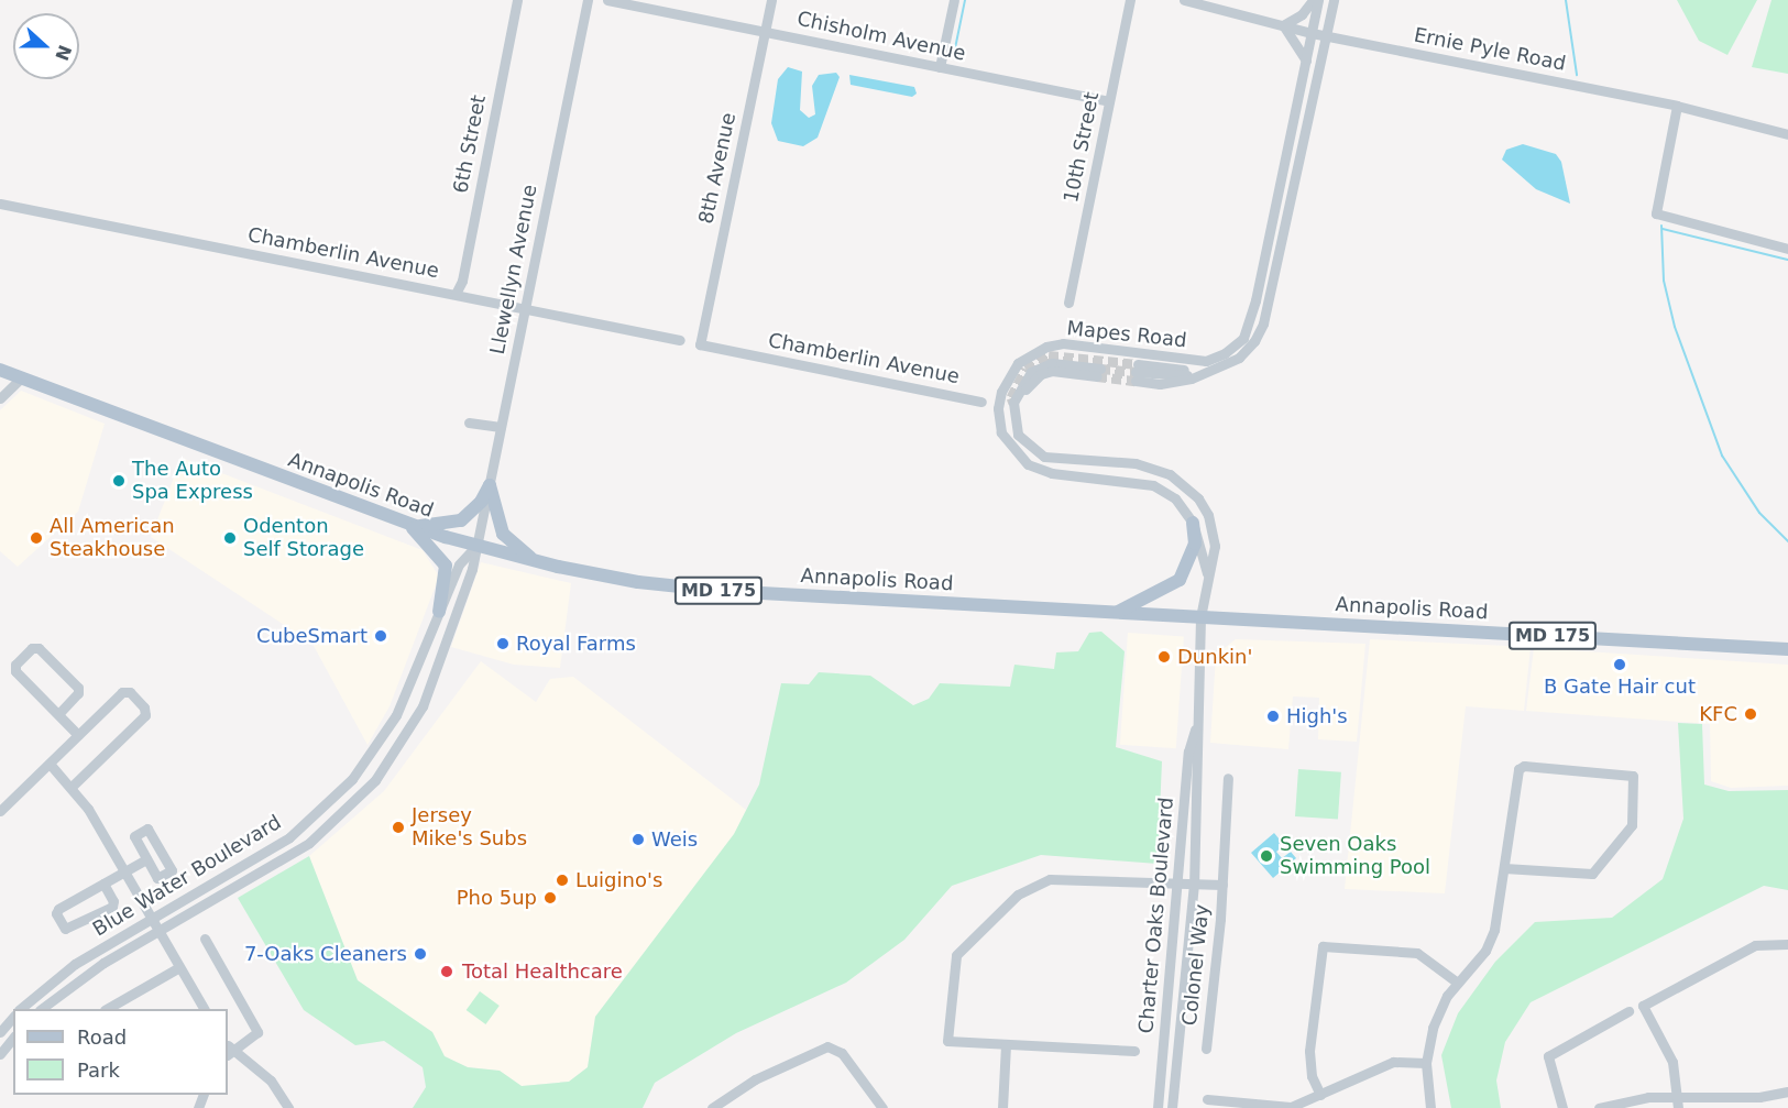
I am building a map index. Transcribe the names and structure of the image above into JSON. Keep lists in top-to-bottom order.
{
  "streets": {
    "main road": ["Annapolis Road", "MD 175"],
    "street": [
      "Chisholm Avenue",
      "Ernie Pyle Road",
      "6th Street",
      "10th Street",
      "8th Avenue",
      "Chamberlin Avenue",
      "Llewellyn Avenue",
      "Mapes Road",
      "Blue Water Boulevard",
      "Charter Oaks Boulevard",
      "Colonel Way"
    ]
  },
  "crossings": [
    ["Chisholm Avenue", "10th Street"],
    ["Chisholm Avenue", "8th Avenue"],
    ["Ernie Pyle Road", "Mapes Road"],
    ["6th Street", "Chamberlin Avenue"],
    ["8th Avenue", "Chamberlin Avenue"],
    ["Chamberlin Avenue", "Llewellyn Avenue"],
    ["Llewellyn Avenue", "Annapolis Road"],
    ["Llewellyn Avenue", "Blue Water Boulevard"],
    ["Mapes Road", "Annapolis Road"],
    ["Mapes Road", "Charter Oaks Boulevard"],
    ["Annapolis Road", "Blue Water Boulevard"],
    ["Annapolis Road", "Charter Oaks Boulevard"],
    ["Charter Oaks Boulevard", "Colonel Way"]
  ],
  "places": [
    "The Auto Spa Express",
    "All American Steakhouse",
    "Odenton Self Storage",
    "CubeSmart",
    "Royal Farms",
    "Dunkin'",
    "B Gate Hair cut",
    "KFC",
    "High's",
    "Jersey Mike's Subs",
    "Weis",
    "Seven Oaks Swimming Pool",
    "Luigino's",
    "Pho 5up",
    "7-Oaks Cleaners",
    "Total Healthcare"
  ],
  "legend": ["Road", "Park"],
  "north": "right"
}
